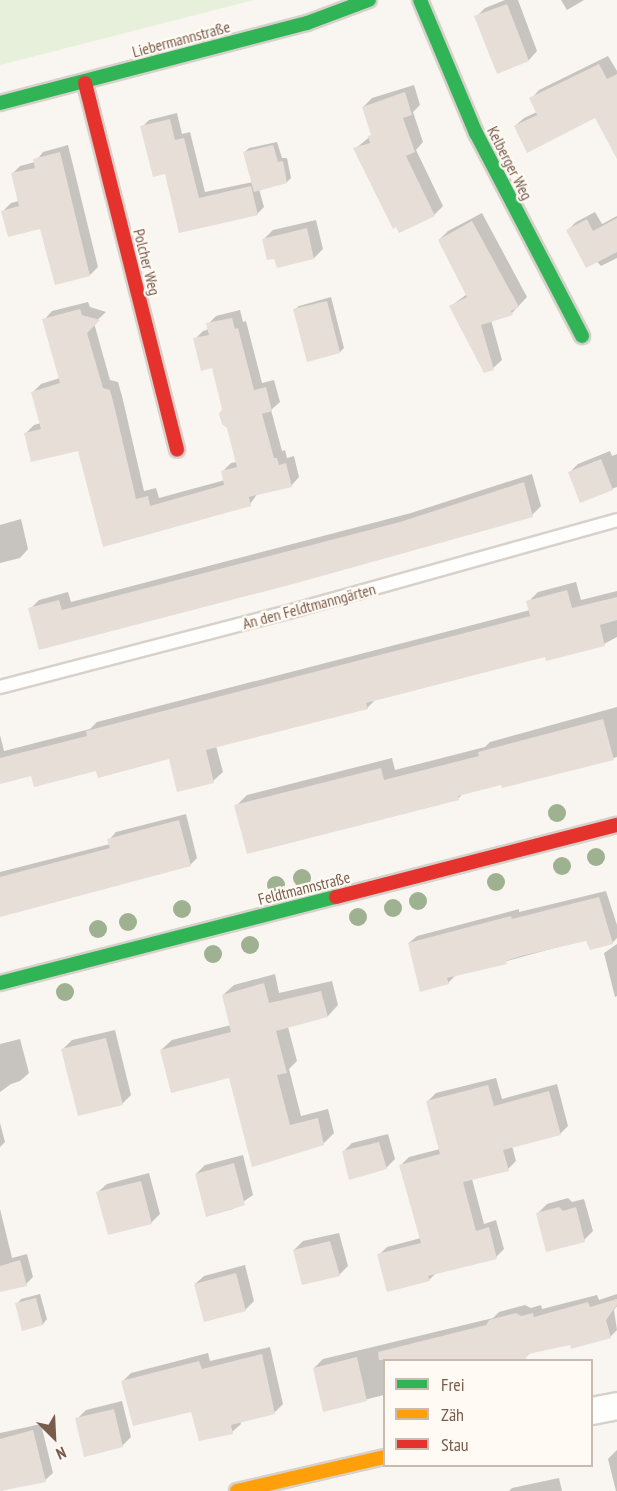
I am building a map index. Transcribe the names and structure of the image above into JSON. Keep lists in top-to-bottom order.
{
  "streets": {
    "street": [
      "Liebermannstraße",
      "Kelberger Weg",
      "Polcher Weg",
      "Feldtmannstraße"
    ],
    "lane": ["An den Feldtmanngärten"]
  },
  "crossings": [
    ["Liebermannstraße", "Polcher Weg"]
  ],
  "legend": ["Frei", "Zäh", "Stau"],
  "north": "bottom right"
}
